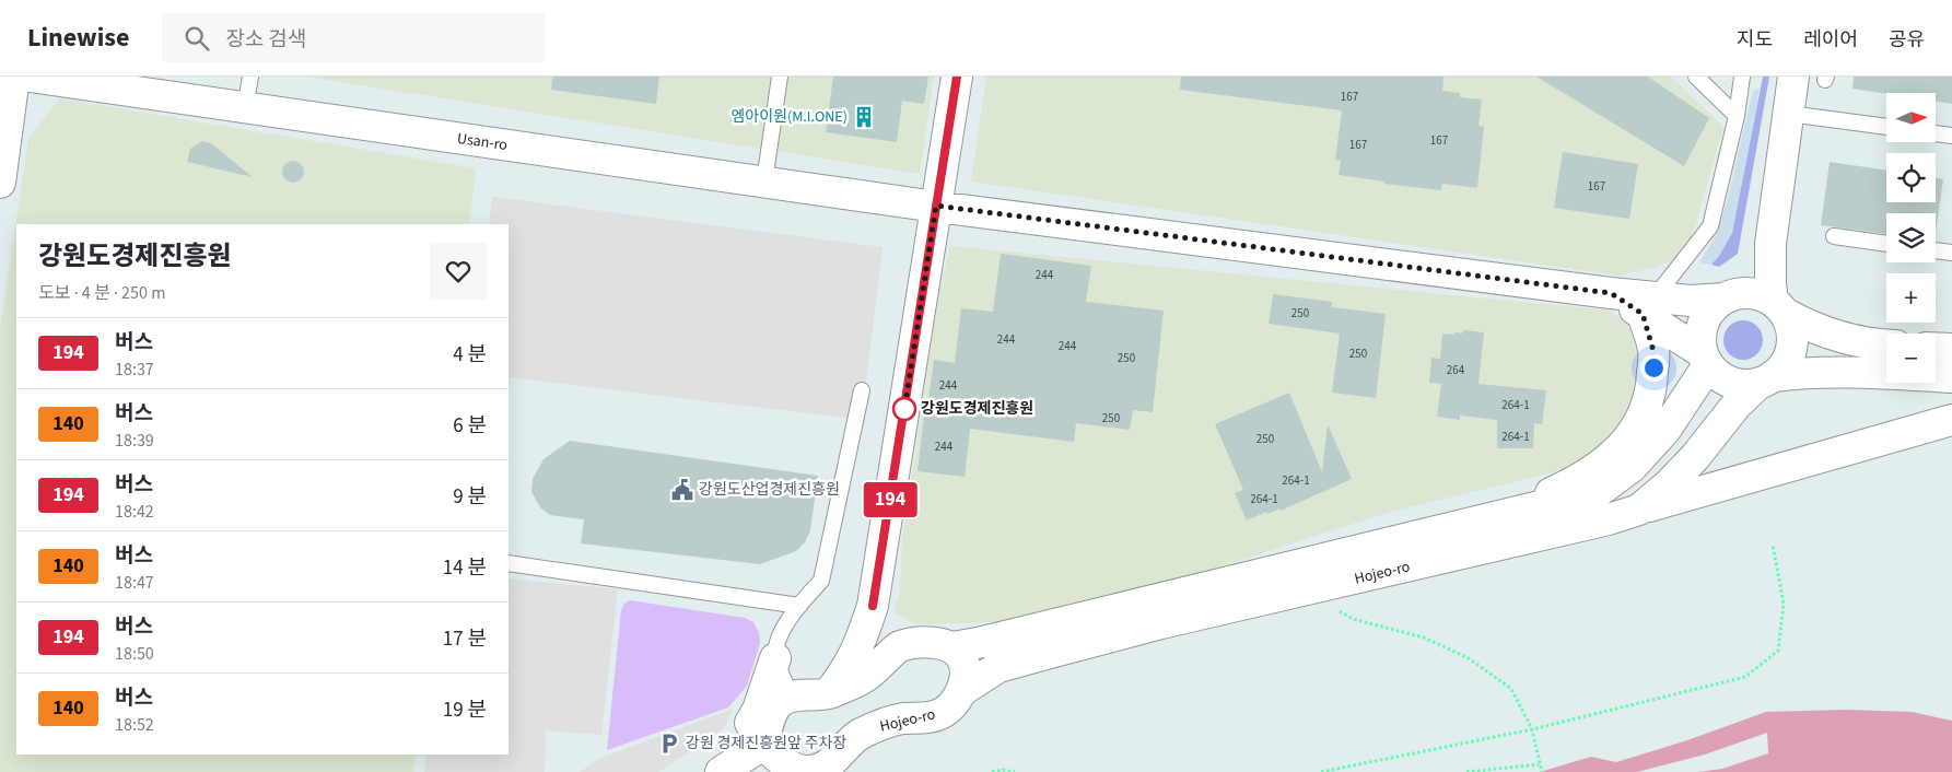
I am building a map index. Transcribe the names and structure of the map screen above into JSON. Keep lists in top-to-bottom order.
{
  "streets": {
    "street": ["Usan-ro", "Hojeo-ro"]
  },
  "crossings": [
    ["Usan-ro", "Hojeo-ro"]
  ],
  "places": {
    "building": ["엠아이원(M.I.ONE)"],
    "other": ["강원도경제진흥원"],
    "public building": ["강원도산업경제진흥원"],
    "parking": ["강원 경제진흥원앞 주차장"]
  },
  "lines": ["bus line 194"],
  "house_numbers": [
    "167",
    "167",
    "167",
    "167",
    "244",
    "250",
    "244",
    "244",
    "250",
    "250",
    "264",
    "244",
    "264-1",
    "250",
    "264-1",
    "250",
    "244",
    "264-1",
    "264-1"
  ],
  "north": "right",
  "page": {
    "header": "Linewise",
    "search": "장소 검색",
    "nav": ["지도", "레이어", "공유"],
    "on_map": "194",
    "map_buttons": ["+", "−"],
    "heading": ["강원도경제진흥원", "도보 · 4 분 · 250 m"],
    "list": [
      {
        "mark": "194",
        "name": "버스",
        "note": "18:37",
        "value": "4 분"
      },
      {
        "mark": "140",
        "name": "버스",
        "note": "18:39",
        "value": "6 분"
      },
      {
        "mark": "194",
        "name": "버스",
        "note": "18:42",
        "value": "9 분"
      },
      {
        "mark": "140",
        "name": "버스",
        "note": "18:47",
        "value": "14 분"
      },
      {
        "mark": "194",
        "name": "버스",
        "note": "18:50",
        "value": "17 분"
      },
      {
        "mark": "140",
        "name": "버스",
        "note": "18:52",
        "value": "19 분"
      }
    ]
  }
}
